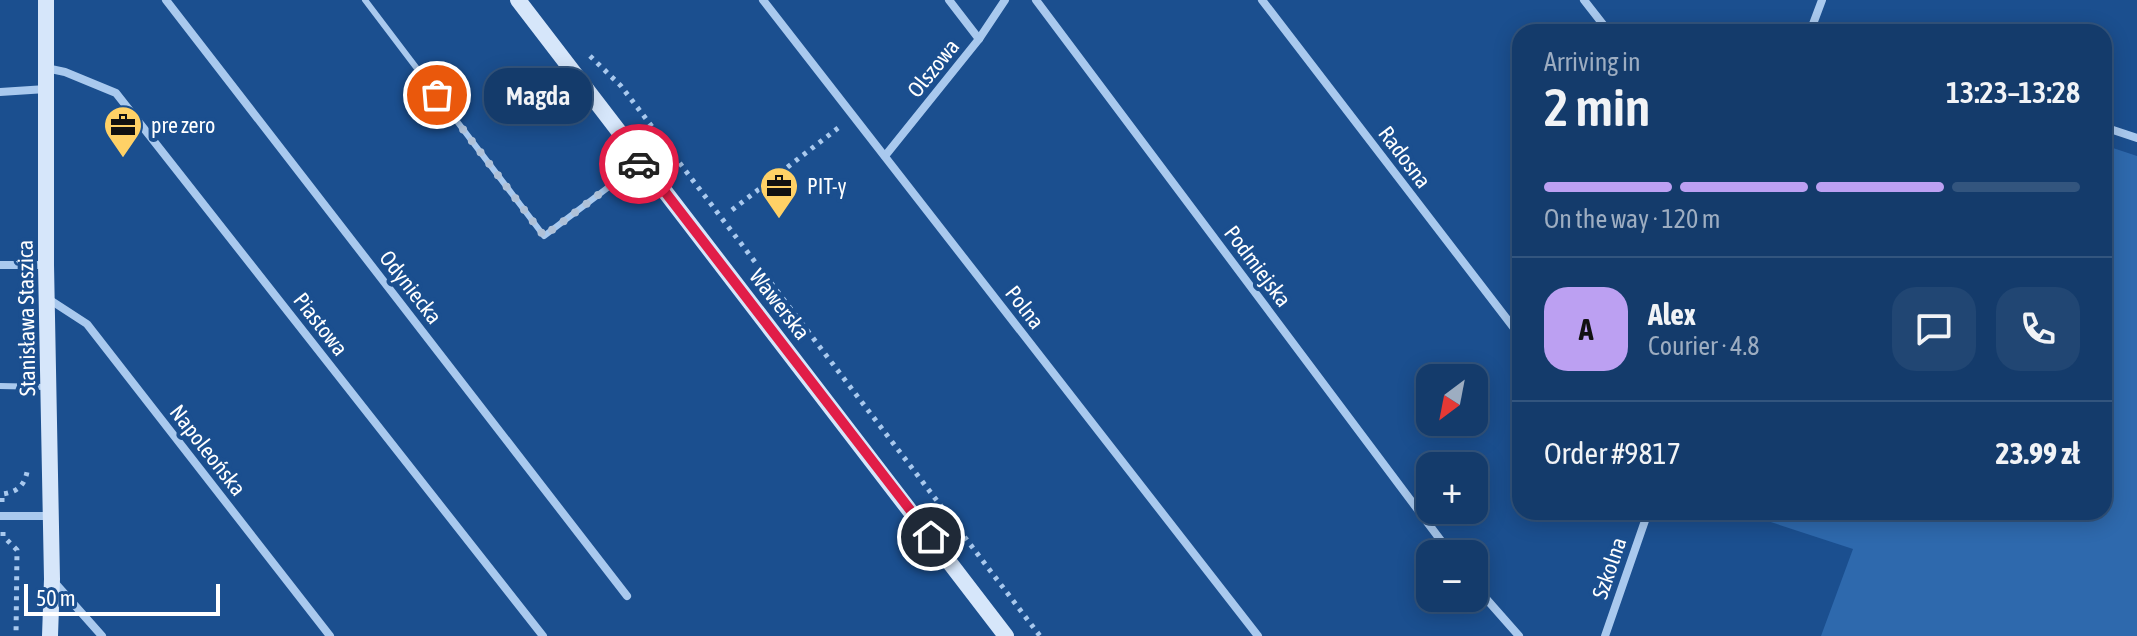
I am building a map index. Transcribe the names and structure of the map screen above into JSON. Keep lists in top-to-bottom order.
{
  "streets": {
    "street": [
      "Olszowa",
      "Radosna",
      "Podmiejska",
      "Odyniecka",
      "Wawerska",
      "Polna",
      "Stanisława Staszica",
      "Piastowa",
      "Napoleońska",
      "Szkolna"
    ]
  },
  "crossings": [
    ["Olszowa", "Polna"],
    ["Stanisława Staszica", "Piastowa"],
    ["Stanisława Staszica", "Napoleońska"]
  ],
  "places": {
    "other": ["Magda"],
    "office": ["pre zero", "PIT-y"]
  },
  "scale_bar": "50 m",
  "north": "bottom left",
  "page": {
    "heading": ["2 min", "Arriving in", "13:23–13:28"],
    "panel": [
      "Alex",
      "Courier · 4.8",
      "Order #9817",
      "23.99 zł"
    ],
    "bubble": "Magda",
    "bar": "On the way · 120 m",
    "round": "A",
    "map_buttons": ["+", "−"],
    "scale": "50 m"
  }
}
